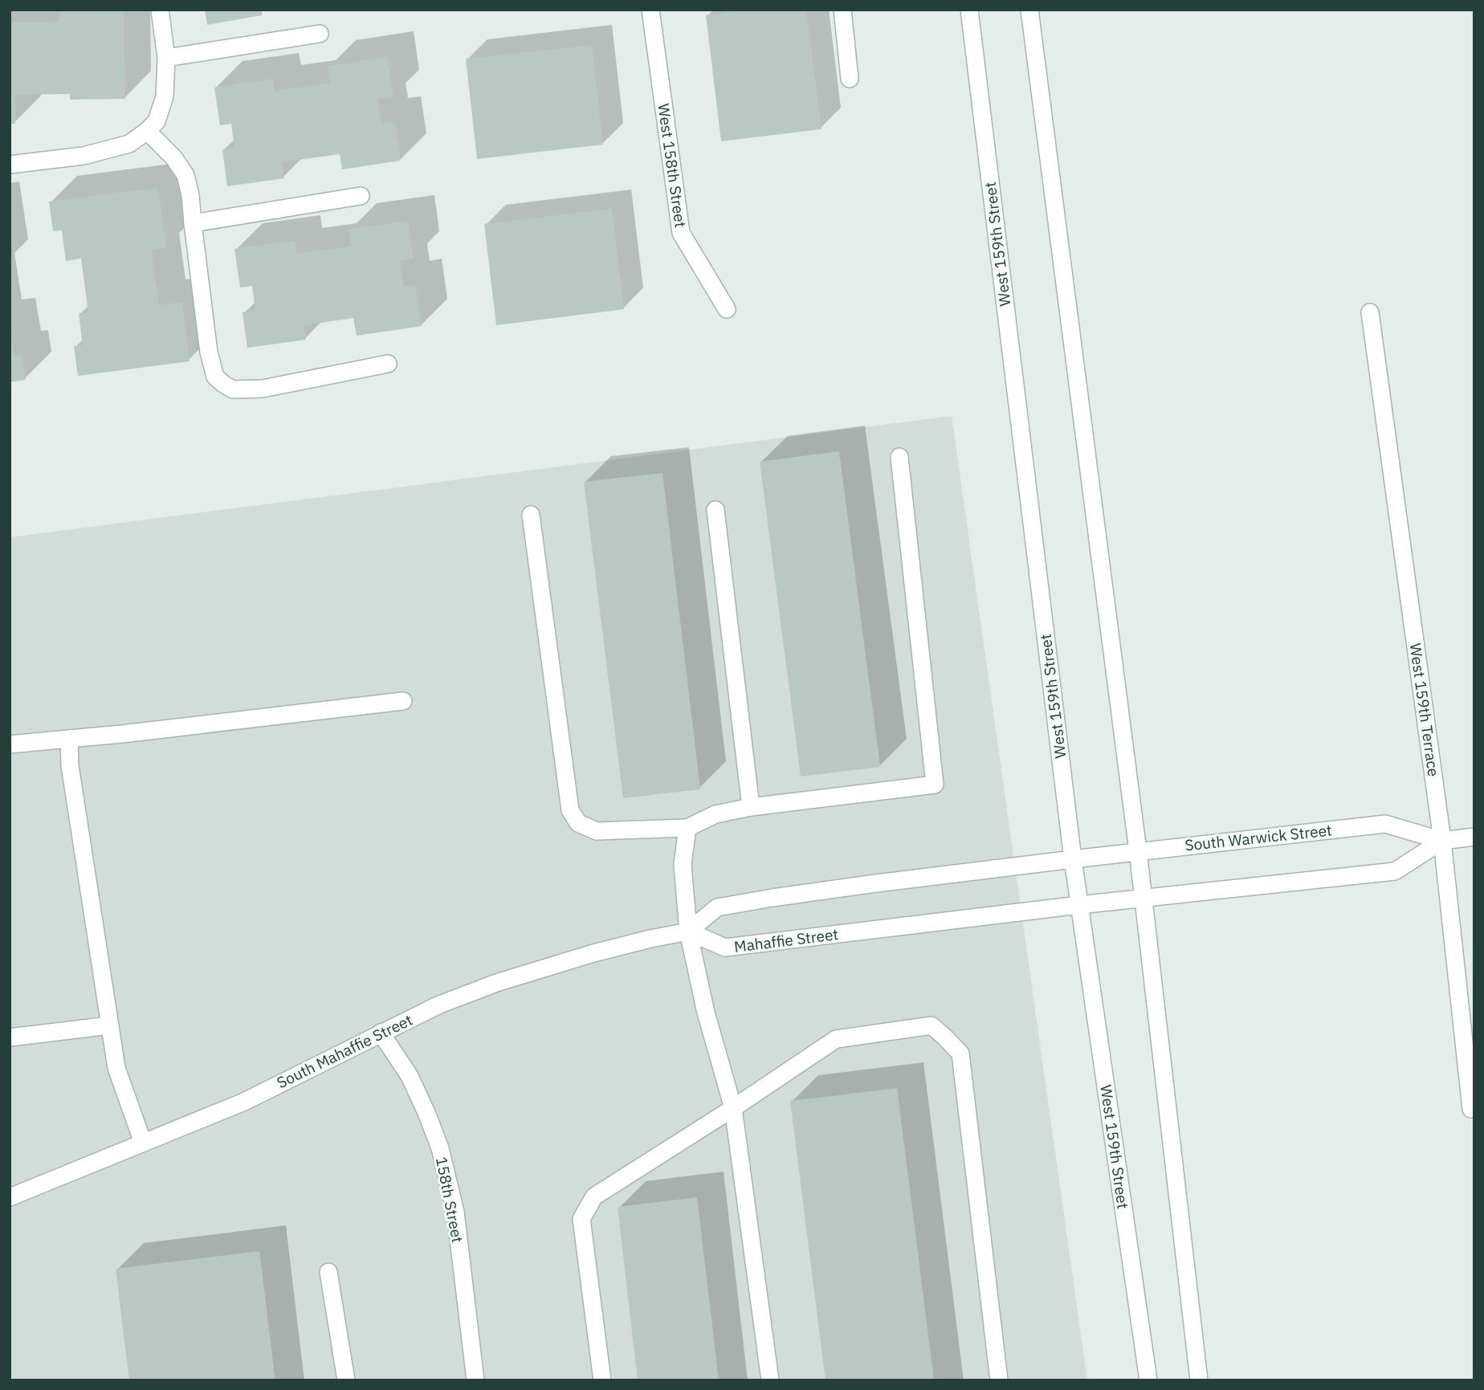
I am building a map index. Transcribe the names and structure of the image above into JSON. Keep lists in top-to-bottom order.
{
  "streets": {
    "street": [
      "West 158th Street",
      "West 159th Street",
      "West 159th Terrace",
      "South Warwick Street",
      "Mahaffie Street",
      "South Mahaffie Street",
      "158th Street"
    ]
  },
  "crossings": [
    ["West 159th Street", "South Warwick Street"],
    ["West 159th Street", "Mahaffie Street"],
    ["West 159th Terrace", "South Warwick Street"],
    ["South Warwick Street", "Mahaffie Street"],
    ["Mahaffie Street", "South Mahaffie Street"],
    ["South Mahaffie Street", "158th Street"]
  ]
}
